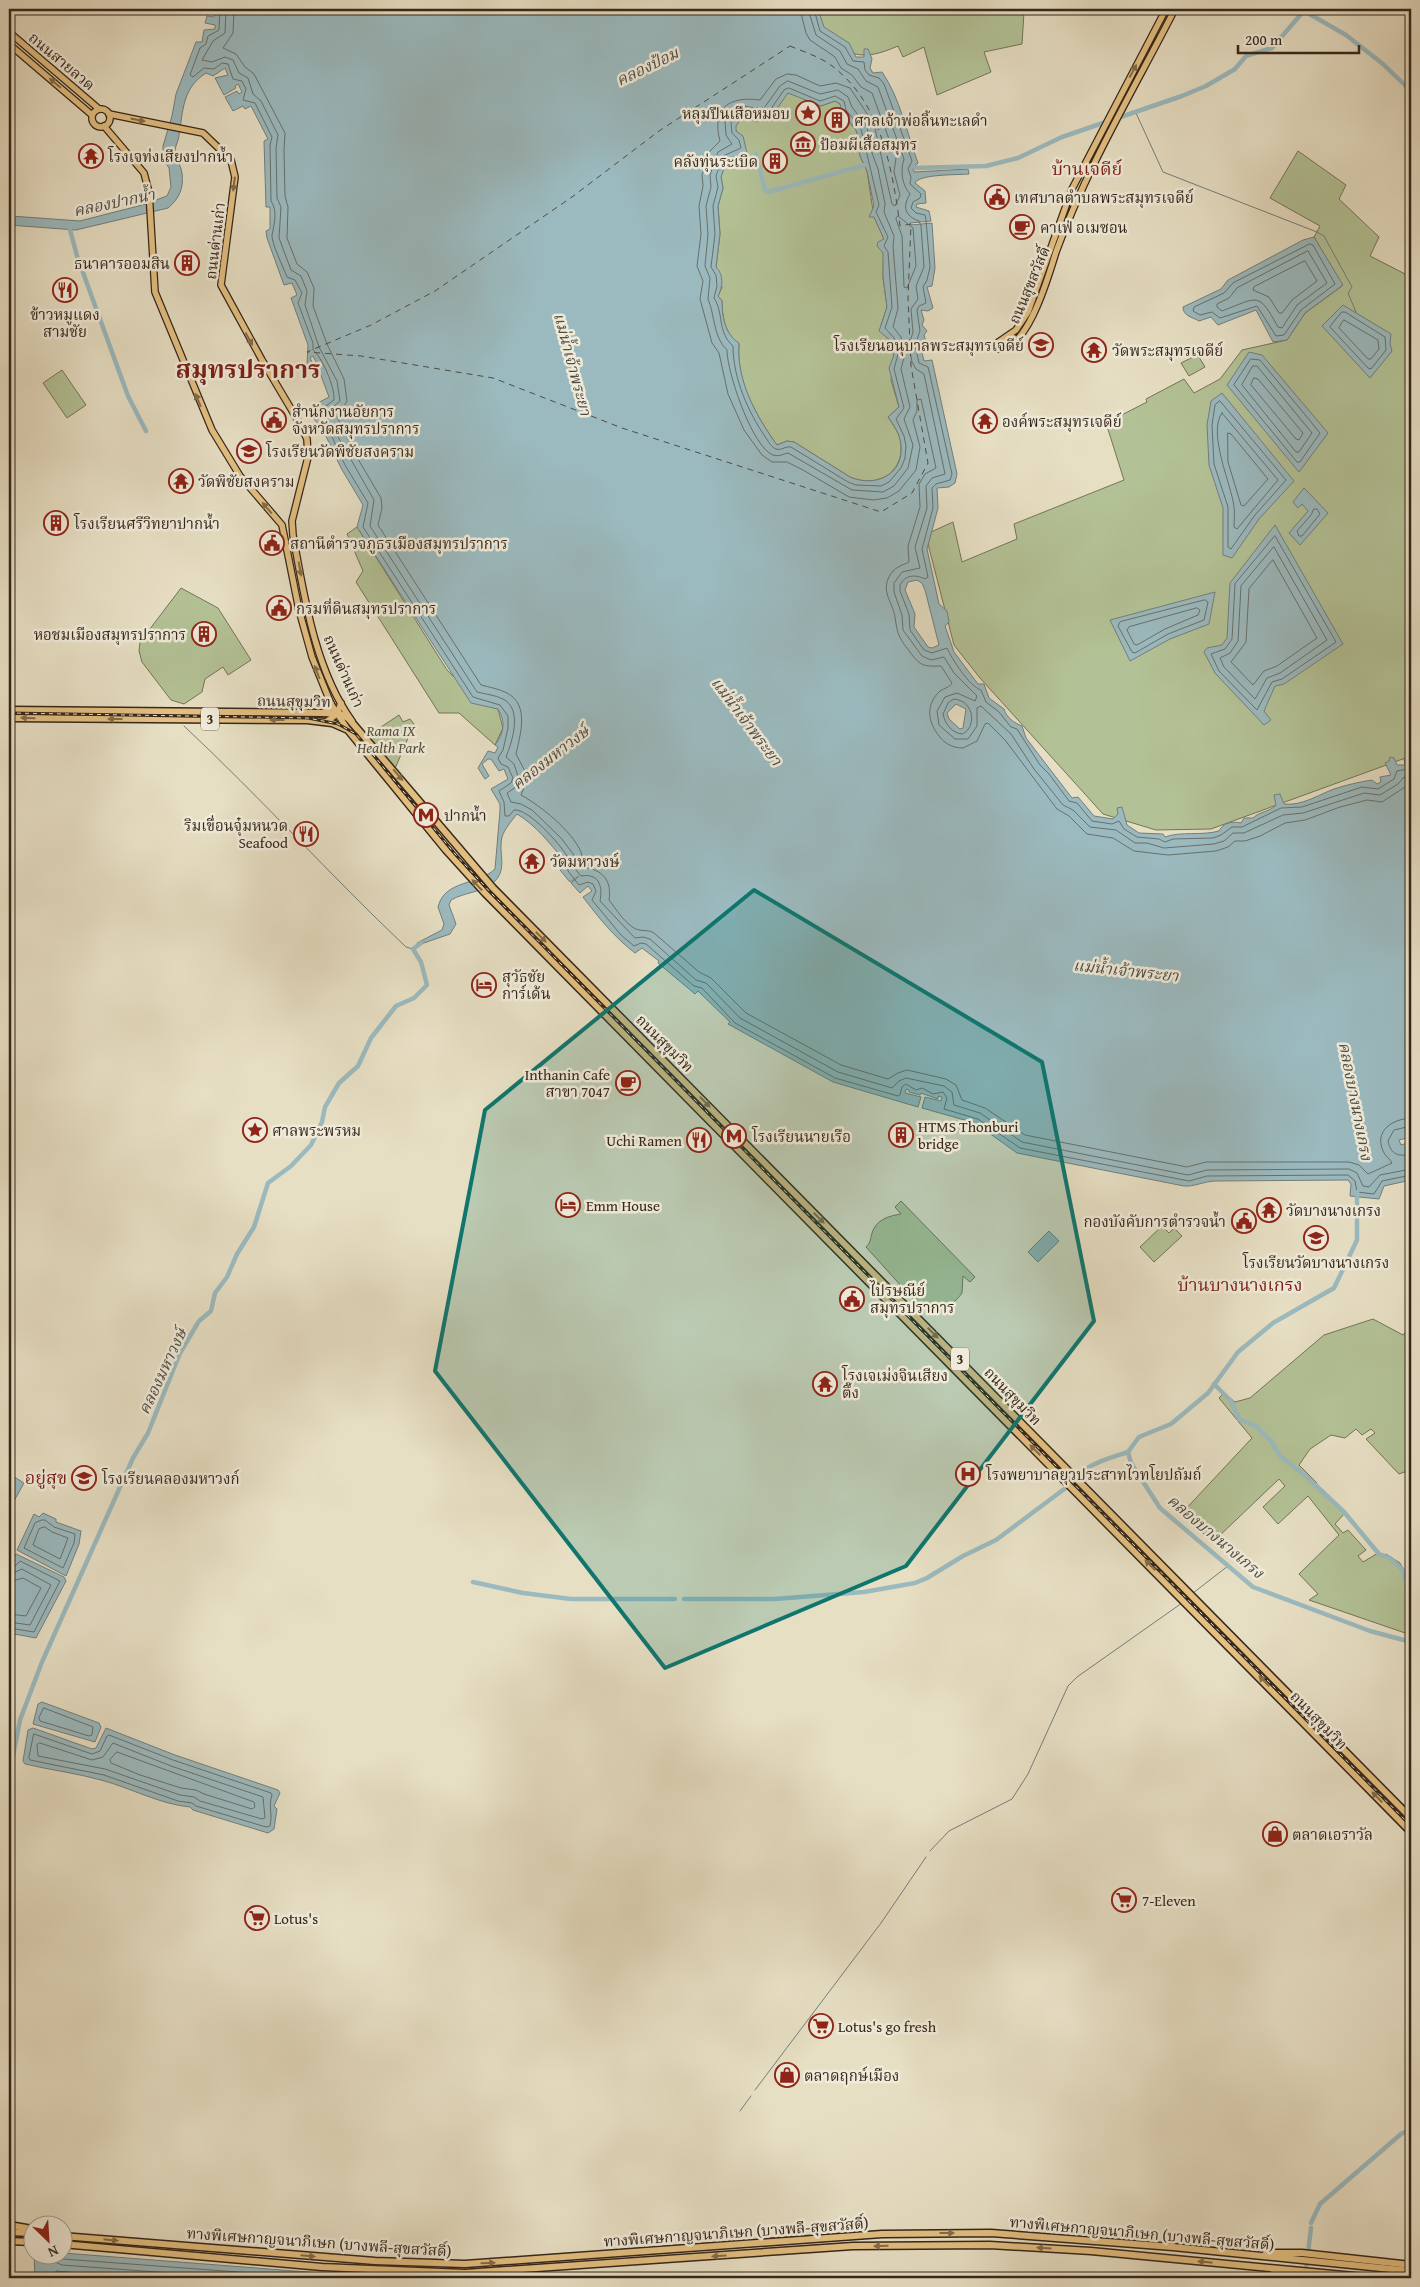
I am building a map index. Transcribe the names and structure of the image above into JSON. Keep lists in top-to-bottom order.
{
  "streets": {
    "highway": ["ถนนสุขุมวิท", "3", "ทางพิเศษกาญจนาภิเษก (บางพลี-สุขสวัสดิ์)"],
    "main road": ["ถนนสายลวด", "ถนนด่านเก่า", "ถนนสุขสวัสดิ์"]
  },
  "crossings": [
    ["ถนนสายลวด", "ถนนด่านเก่า"],
    ["ถนนด่านเก่า", "ถนนสุขุมวิท"]
  ],
  "districts": [
    "บ้านเจดีย์",
    "สมุทรปราการ",
    "บ้านบางนางเกรง",
    "อยู่สุข"
  ],
  "water": [
    "คลองป้อม",
    "คลองปากน้ำ",
    "แม่น้ำเจ้าพระยา",
    "คลองมหาวงษ์",
    "คลองบางนางเกรง"
  ],
  "parks": ["Rama IX Health Park"],
  "places": {
    "place": ["หลุมปืนเสือหมอบ", "ศาลพระพรหม"],
    "building": [
      "ศาลเจ้าพ่อลิ้นทะเลดำ",
      "คลังทุ่นระเบิด",
      "ธนาคารออมสิน",
      "โรงเรียนศรีวิทยาปากน้ำ",
      "หอชมเมืองสมุทรปราการ",
      "HTMS Thonburi bridge"
    ],
    "museum": ["ป้อมผีเสื้อสมุทร"],
    "temple": [
      "โรงเจท่งเสียงปากน้ำ",
      "วัดพระสมุทรเจดีย์",
      "องค์พระสมุทรเจดีย์",
      "วัดพิชัยสงคราม",
      "วัดมหาวงษ์",
      "วัดบางนางเกรง",
      "โรงเจเม่งจินเสียง ตึ๊ง"
    ],
    "public building": [
      "เทศบาลตำบลพระสมุทรเจดีย์",
      "สำนักงานอัยการ จังหวัดสมุทรปราการ",
      "สถานีตำรวจภูธรเมืองสมุทรปราการ",
      "กรมที่ดินสมุทรปราการ",
      "กองบังคับการตำรวจน้ำ",
      "ไปรษณีย์ สมุทรปราการ"
    ],
    "cafe": ["คาเฟ่ อเมซอน", "Inthanin Cafe สาขา 7047"],
    "restaurant": ["ข้าวหมูแดง สามชัย", "ริมเขื่อนจุ๋มหนวด Seafood", "Uchi Ramen"],
    "school or university": [
      "โรงเรียนอนุบาลพระสมุทรเจดีย์",
      "โรงเรียนวัดพิชัยสงคราม",
      "โรงเรียนวัดบางนางเกรง",
      "โรงเรียนคลองมหาวงก์"
    ],
    "metro station": ["ปากน้ำ", "โรงเรียนนายเรือ"],
    "hotel": ["สุวัธชัย การ์เด้น", "Emm House"],
    "hospital": ["โรงพยาบาลยุวประสาทไวทโยปถัมถ์"],
    "shop": ["ตลาดเอราวัล", "ตลาดฤกษ์เมือง"],
    "supermarket": ["7-Eleven", "Lotus's", "Lotus's go fresh"]
  },
  "scale_bar": "200 m",
  "north": "bottom right"
}
